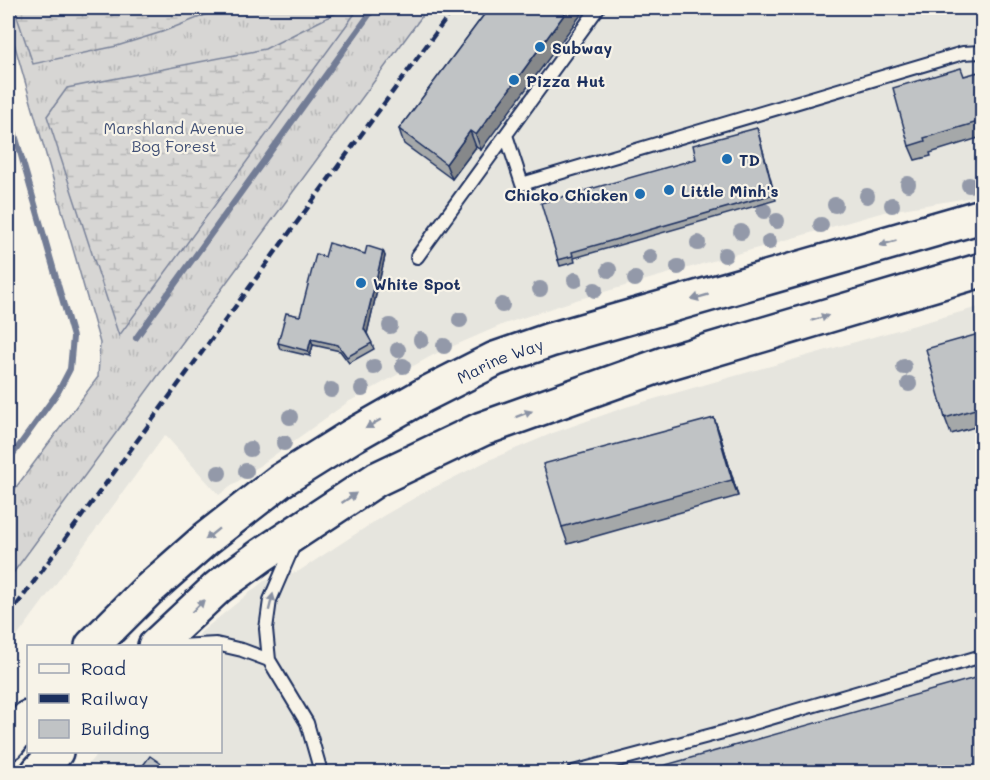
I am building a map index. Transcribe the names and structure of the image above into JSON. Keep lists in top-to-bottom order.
{
  "streets": {
    "main road": ["Marine Way"]
  },
  "parks": ["Marshland Avenue Bog Forest"],
  "places": [
    "Subway",
    "Pizza Hut",
    "TD",
    "Little Minh's",
    "Chicko Chicken",
    "White Spot"
  ],
  "legend": ["Road", "Railway", "Building"]
}
